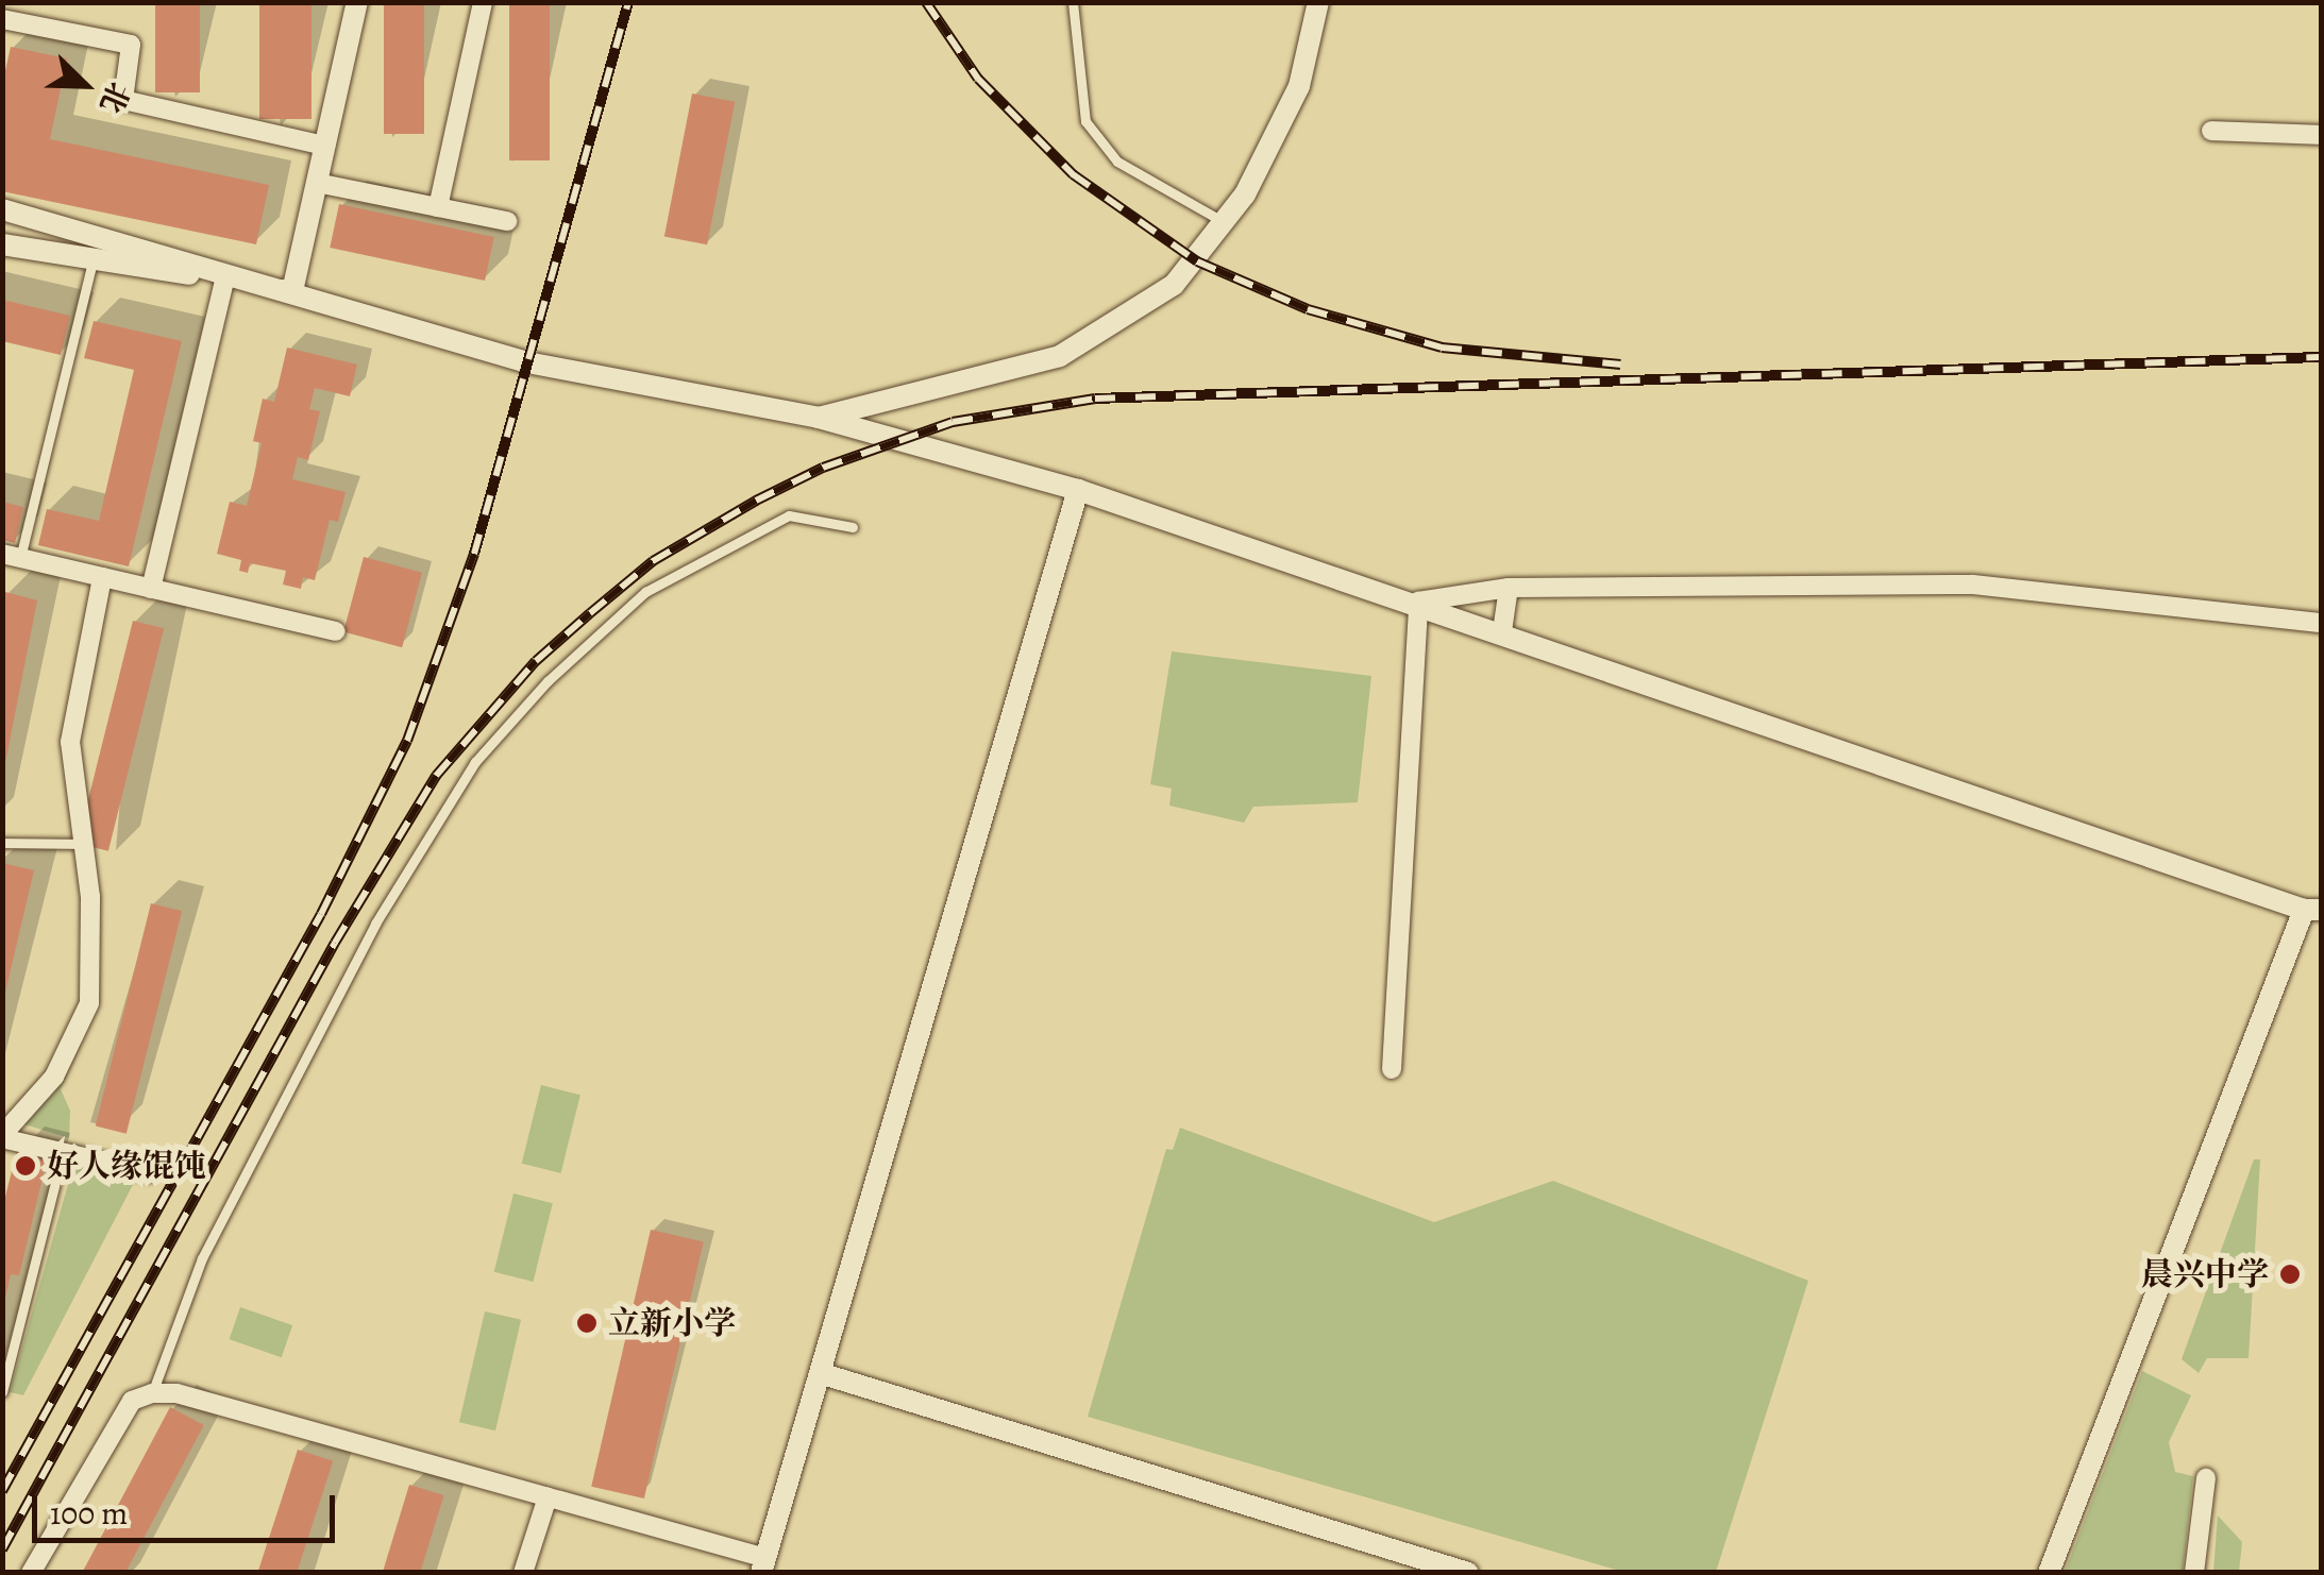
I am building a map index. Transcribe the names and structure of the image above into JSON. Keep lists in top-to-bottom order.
{
  "places": ["好人缘馄饨", "晨兴中学", "立新小学"],
  "scale_bar": "100 m",
  "north": "bottom right"
}
